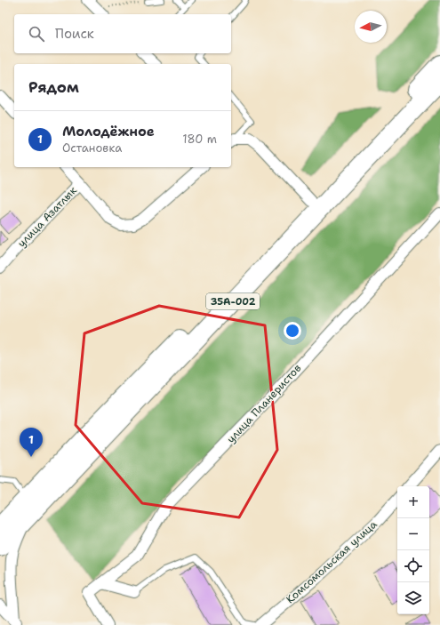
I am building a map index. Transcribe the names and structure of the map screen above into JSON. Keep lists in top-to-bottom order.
{
  "streets": {
    "main road": ["35А-002"],
    "street": ["улица Азатлык", "улица Планеристов", "Комсомольская улица"]
  },
  "north": "left",
  "page": {
    "search": "Поиск",
    "heading": "Рядом",
    "list": [
      {
        "mark": "1",
        "name": "Молодёжное",
        "note": "Остановка",
        "value": "180 m"
      }
    ],
    "pins": "1",
    "map_buttons": ["+", "−"]
  }
}
